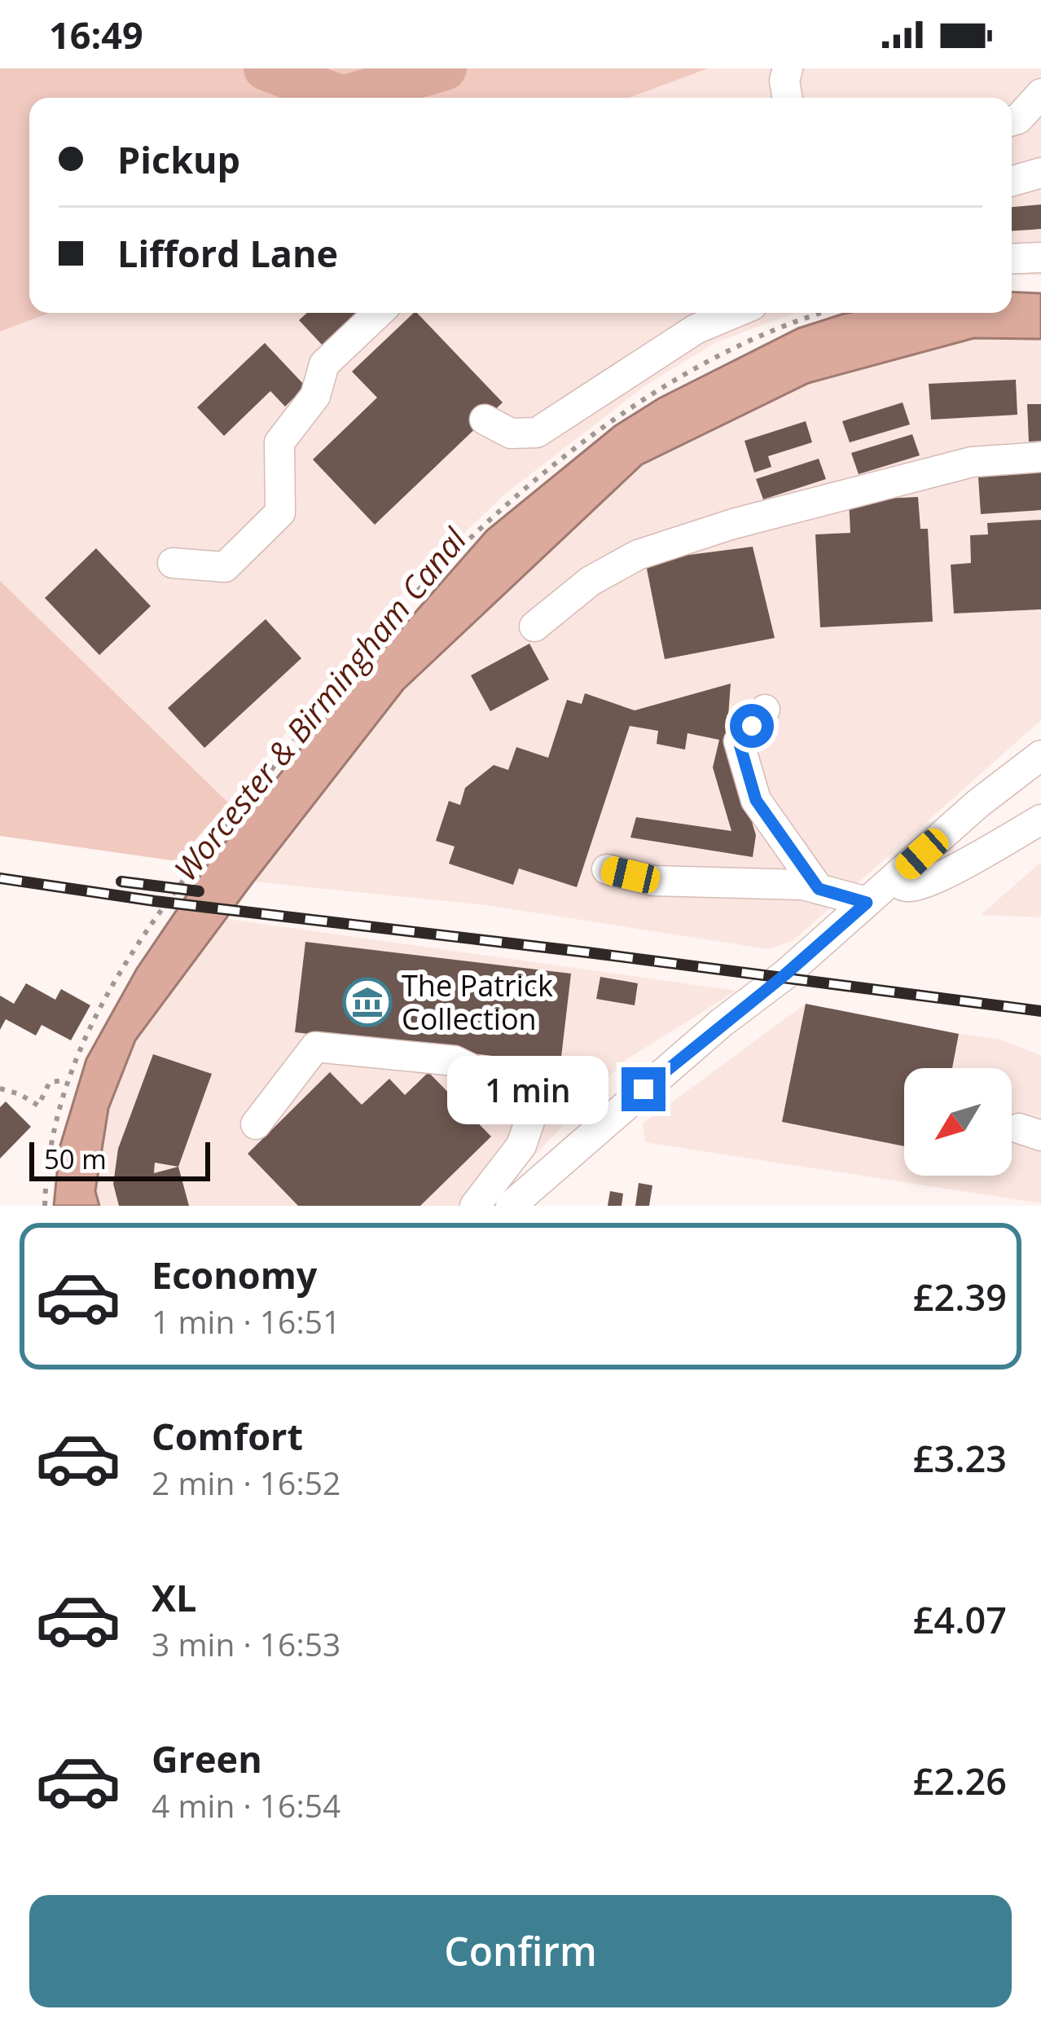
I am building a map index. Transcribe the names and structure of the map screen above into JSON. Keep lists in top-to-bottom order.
{
  "water": ["Worcester & Birmingham Canal"],
  "places": {
    "museum": ["The Patrick Collection"]
  },
  "scale_bar": "50 m",
  "north": "bottom left",
  "page": {
    "status": "16:49",
    "banner": ["Pickup", "Lifford Lane"],
    "bubble": "1 min",
    "scale": "50 m",
    "list": [
      {
        "name": "Economy",
        "note": "1 min · 16:51",
        "value": "£2.39"
      },
      {
        "name": "Comfort",
        "note": "2 min · 16:52",
        "value": "£3.23"
      },
      {
        "name": "XL",
        "note": "3 min · 16:53",
        "value": "£4.07"
      },
      {
        "name": "Green",
        "note": "4 min · 16:54",
        "value": "£2.26"
      }
    ],
    "buttons": "Confirm"
  }
}
